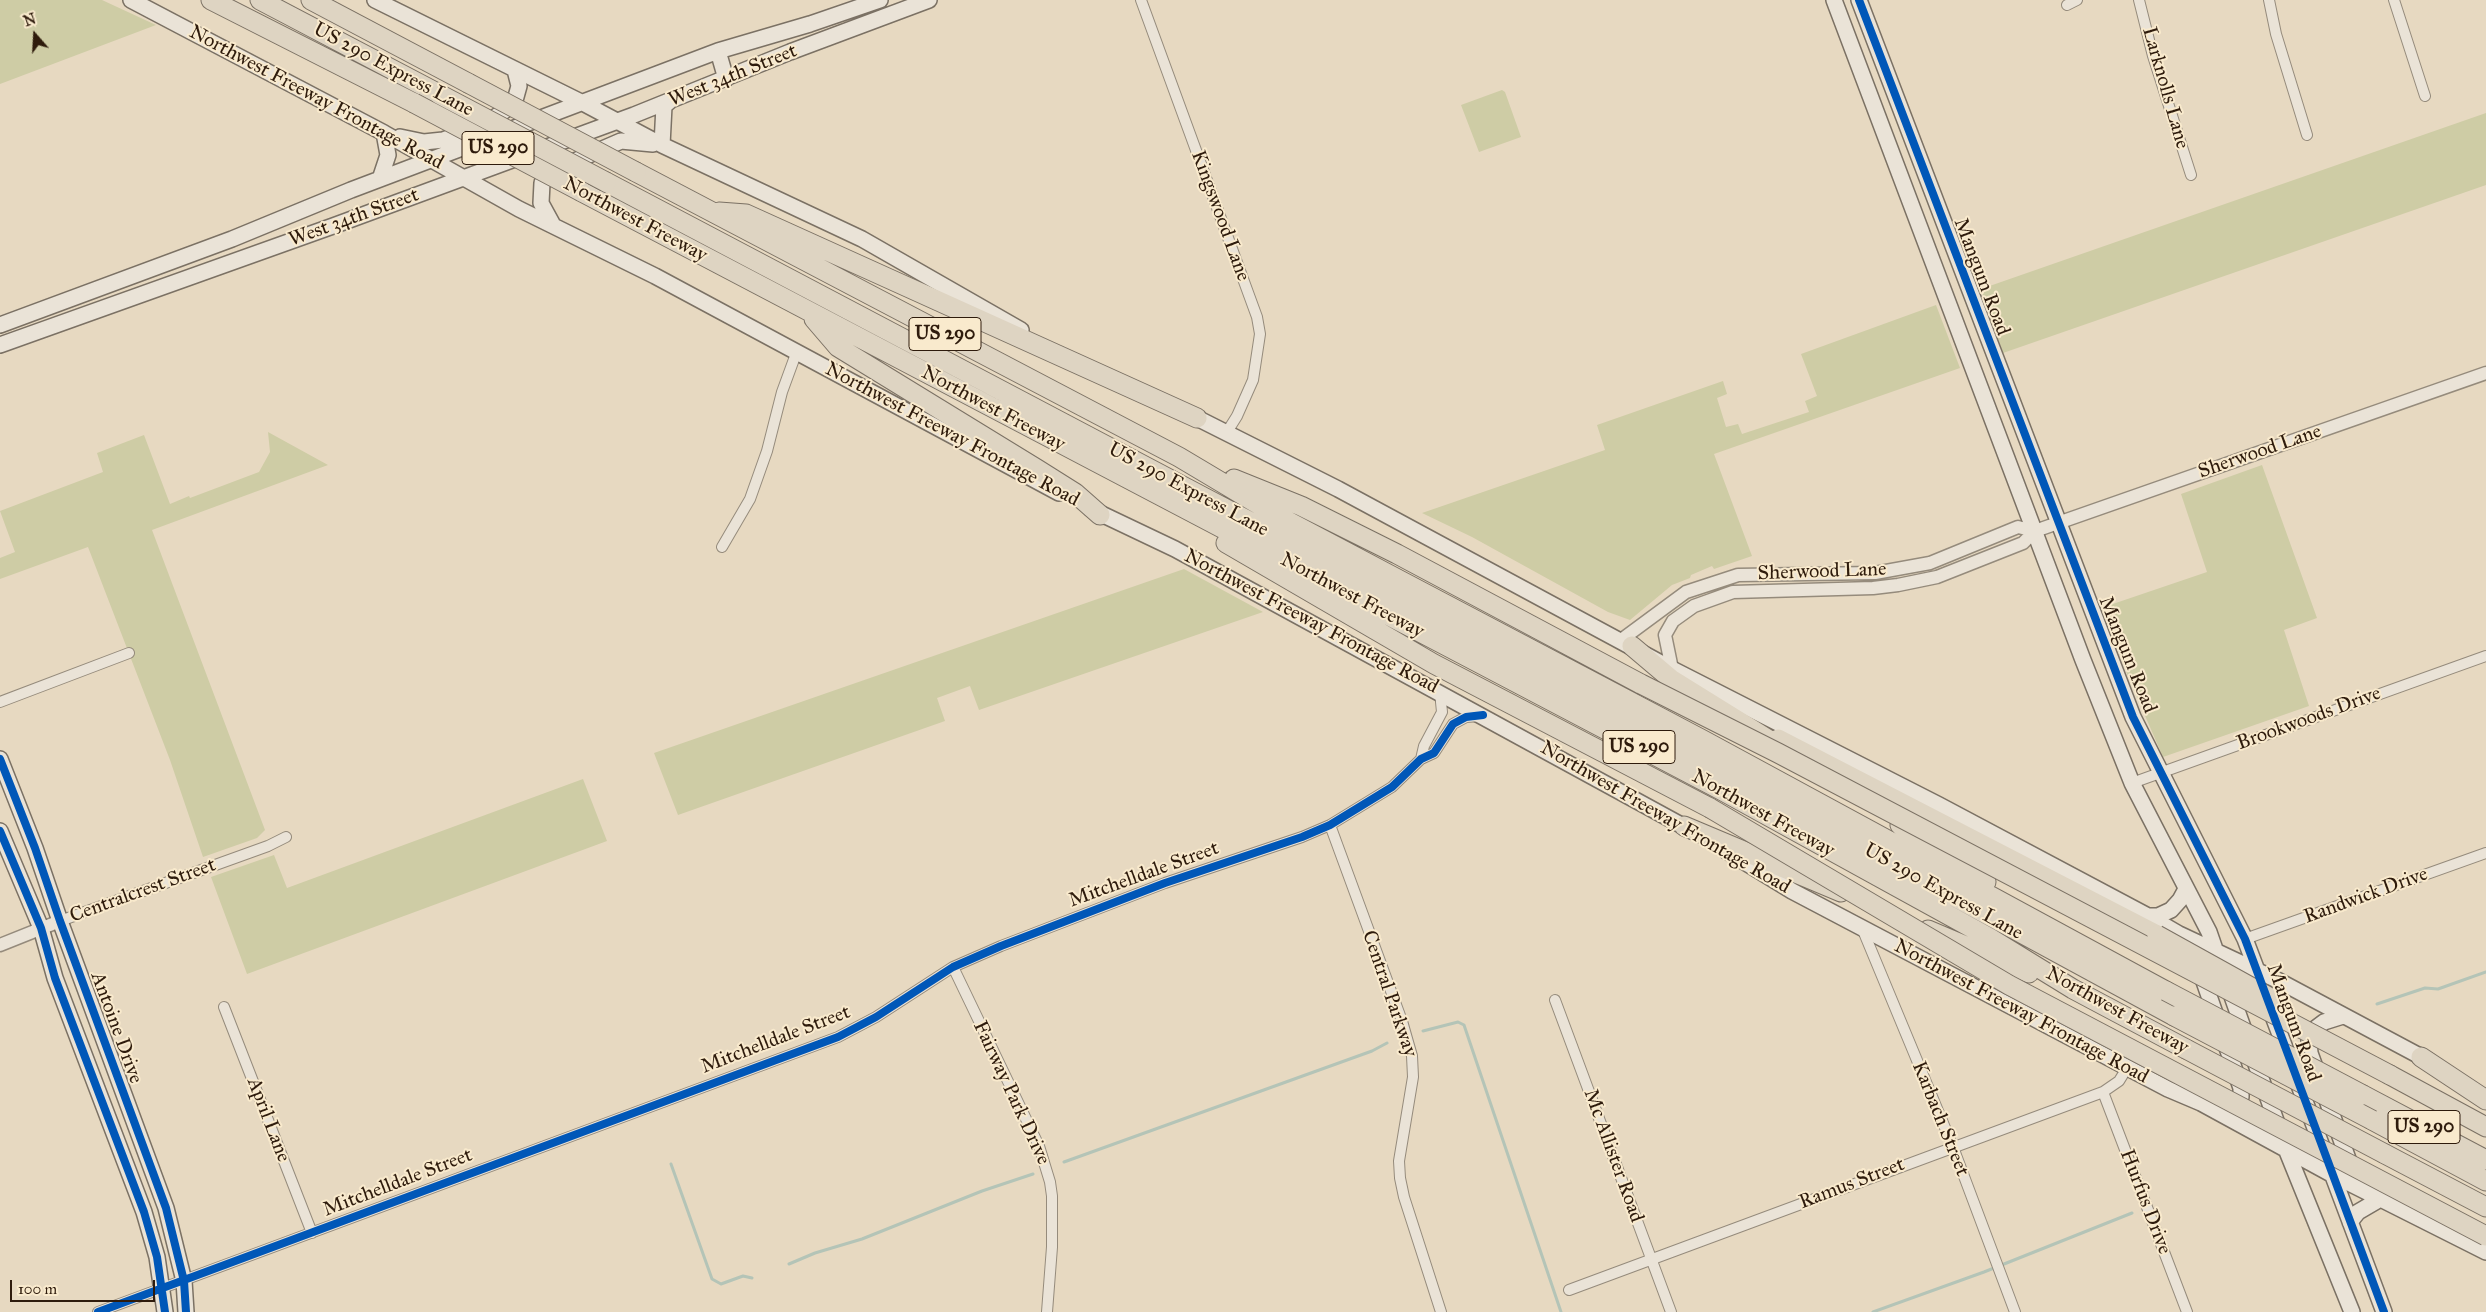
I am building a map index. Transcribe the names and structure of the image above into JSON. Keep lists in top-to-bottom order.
{
  "streets": {
    "highway": ["US 290 Express Lane", "US 290", "Northwest Freeway"],
    "main road": [
      "West 34th Street",
      "Northwest Freeway Frontage Road",
      "Mangum Road",
      "Antoine Drive"
    ],
    "street": [
      "Larknolls Lane",
      "Kingswood Lane",
      "Sherwood Lane",
      "Brookwoods Drive",
      "Mitchelldale Street",
      "Centralcrest Street",
      "Randwick Drive",
      "Central Parkway",
      "Fairway Park Drive",
      "Karbach Street",
      "April Lane",
      "Mc Allister Road",
      "Ramus Street",
      "Hurfus Drive"
    ]
  },
  "crossings": [
    ["West 34th Street", "Northwest Freeway Frontage Road"],
    ["Northwest Freeway Frontage Road", "Mangum Road"],
    ["Northwest Freeway Frontage Road", "Mitchelldale Street"],
    ["Northwest Freeway Frontage Road", "Karbach Street"],
    ["Northwest Freeway Frontage Road", "Ramus Street"],
    ["Mangum Road", "Sherwood Lane"],
    ["Mangum Road", "Brookwoods Drive"],
    ["Mangum Road", "Randwick Drive"],
    ["Mitchelldale Street", "Central Parkway"],
    ["Mitchelldale Street", "Antoine Drive"],
    ["Mitchelldale Street", "Fairway Park Drive"],
    ["Mitchelldale Street", "April Lane"],
    ["Centralcrest Street", "Antoine Drive"],
    ["Karbach Street", "Ramus Street"],
    ["Mc Allister Road", "Ramus Street"],
    ["Ramus Street", "Hurfus Drive"]
  ],
  "scale_bar": "100 m",
  "north": "top"
}
